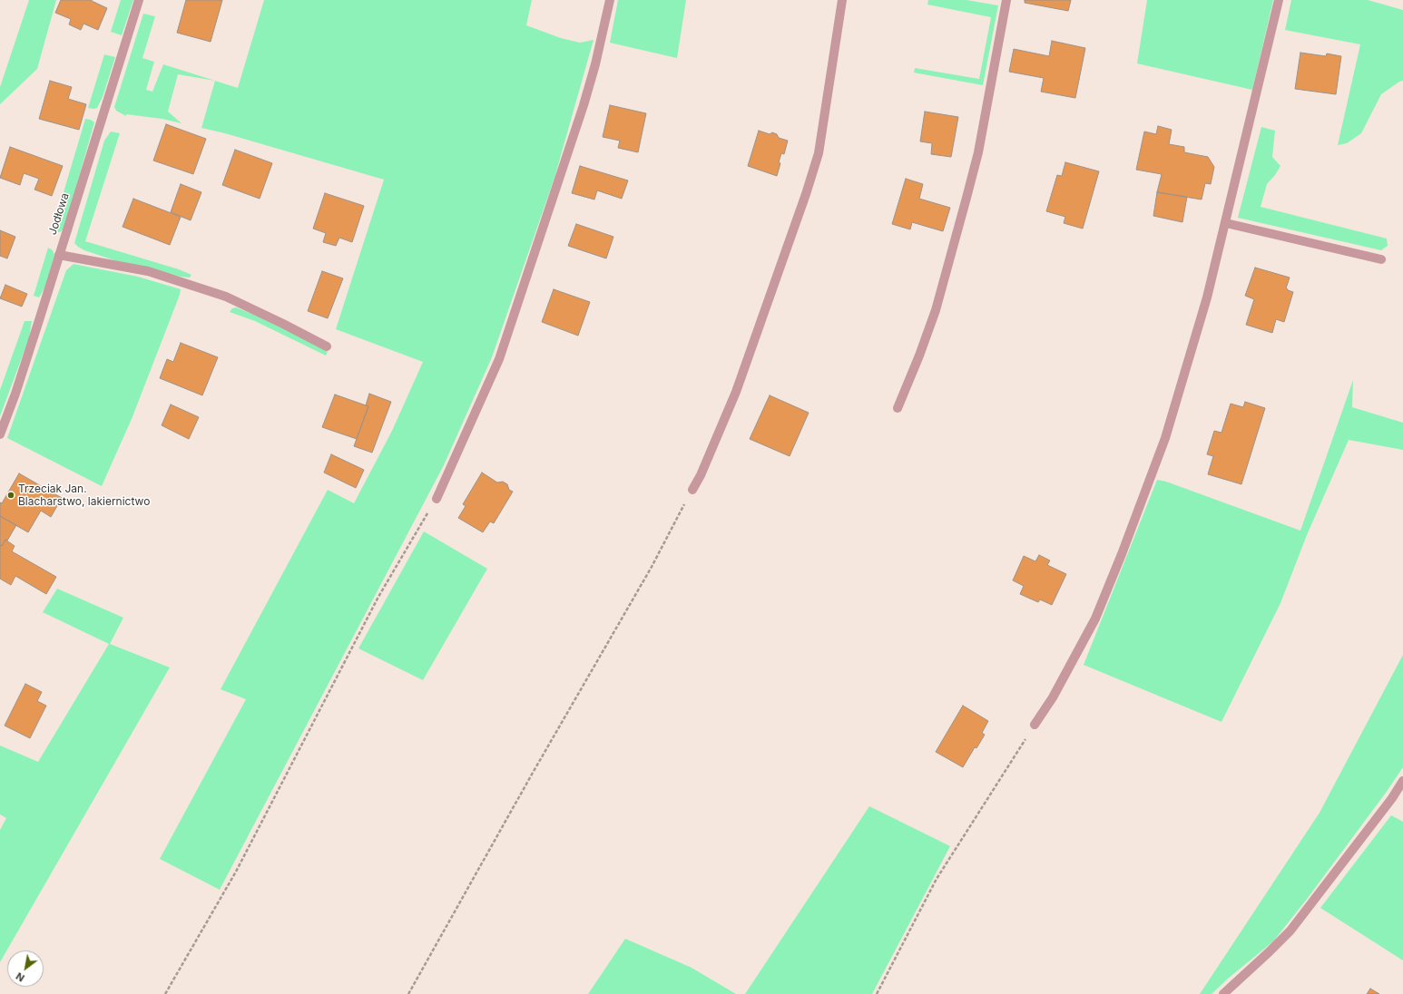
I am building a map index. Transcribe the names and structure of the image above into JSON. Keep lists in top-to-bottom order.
{
  "streets": {
    "street": ["Jodłowa"]
  },
  "places": ["Trzeciak Jan. Blacharstwo, lakiernictwo"],
  "north": "bottom left"
}
